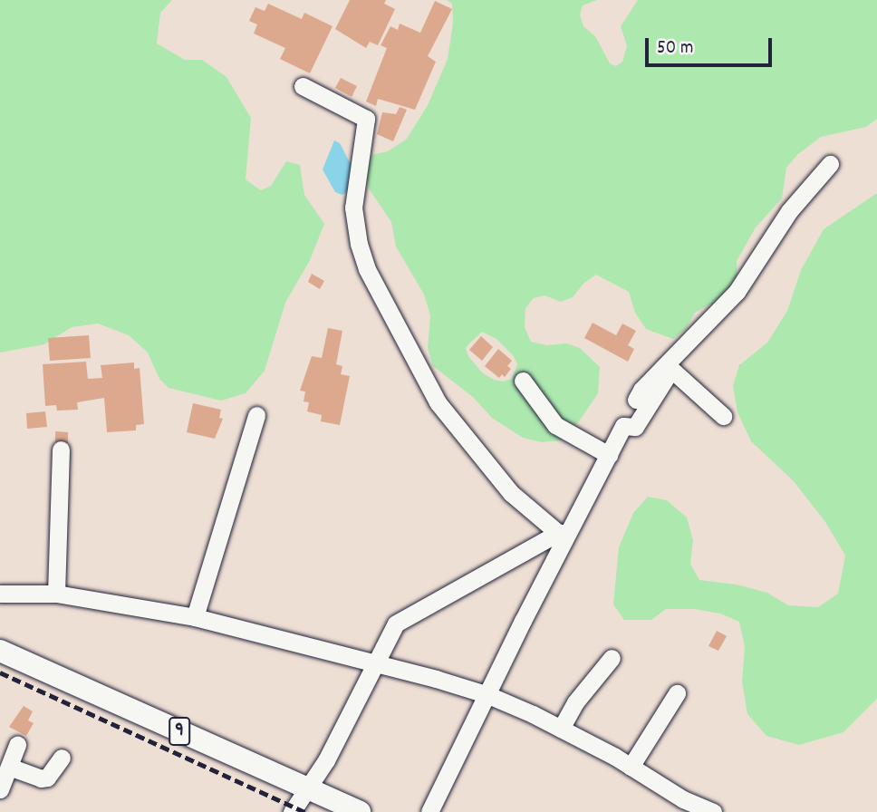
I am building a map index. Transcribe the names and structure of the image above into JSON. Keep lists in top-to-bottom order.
{
  "streets": {
    "main road": ["9"]
  },
  "scale_bar": "50 m"
}
